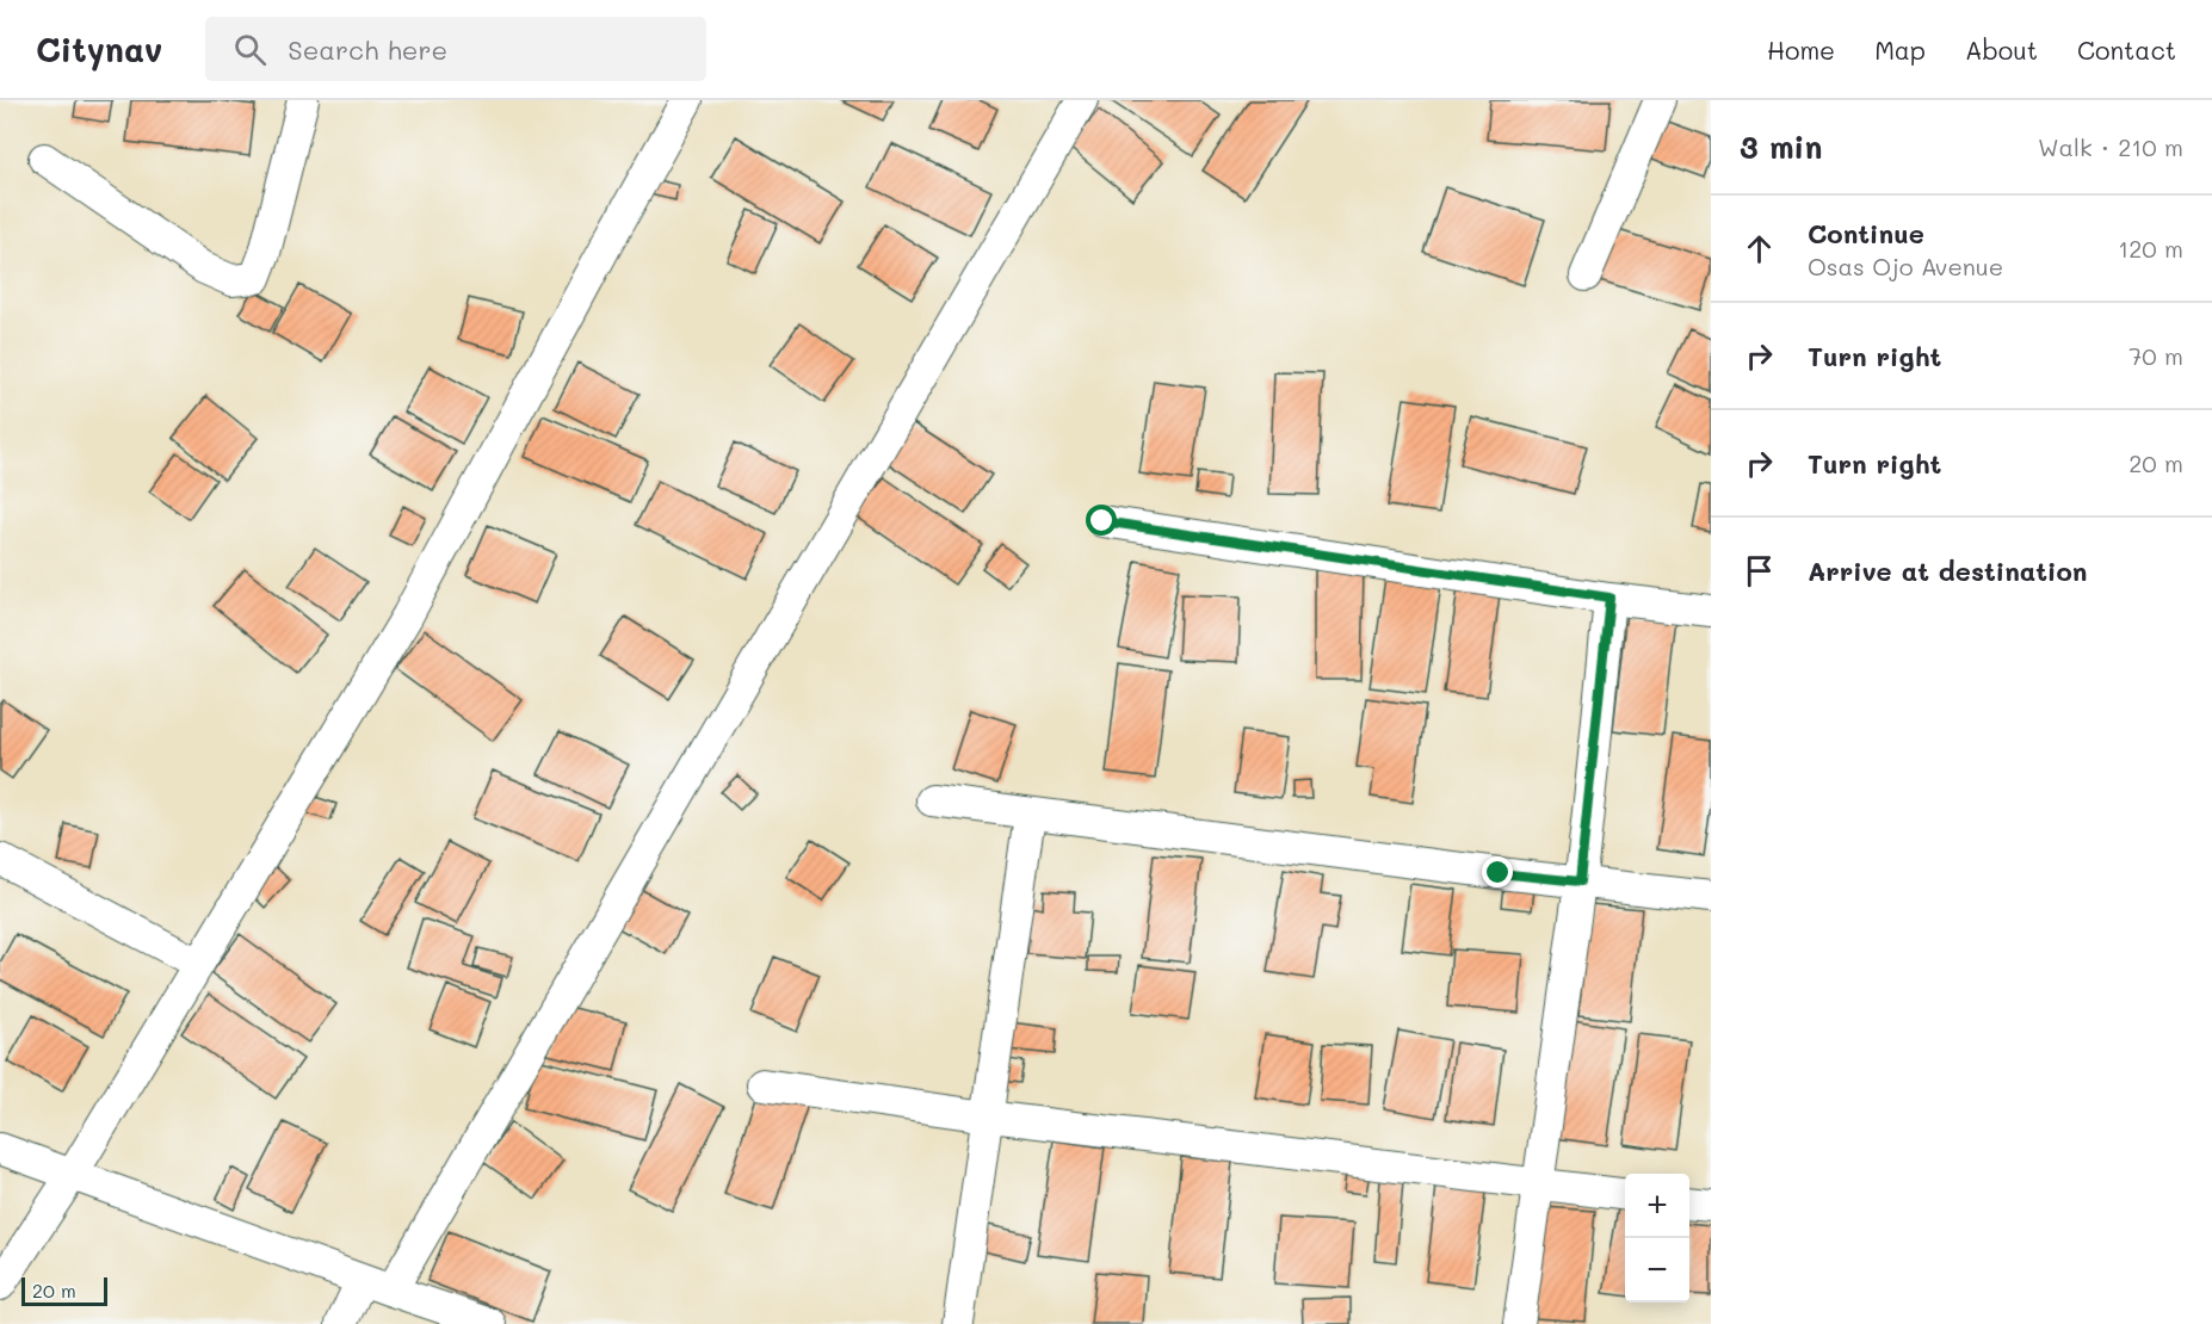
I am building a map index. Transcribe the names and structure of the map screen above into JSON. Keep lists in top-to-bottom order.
{
  "scale_bar": "20 m",
  "page": {
    "header": "Citynav",
    "search": "Search here",
    "nav": [
      "Home",
      "Map",
      "About",
      "Contact"
    ],
    "heading": ["3 min", "Walk · 210 m"],
    "list": [
      ["Continue", "Osas Ojo Avenue", "120 m"],
      ["Turn right", "70 m"],
      ["Turn right", "20 m"],
      "Arrive at destination"
    ],
    "map_buttons": ["+", "−"],
    "scale": "20 m"
  }
}
